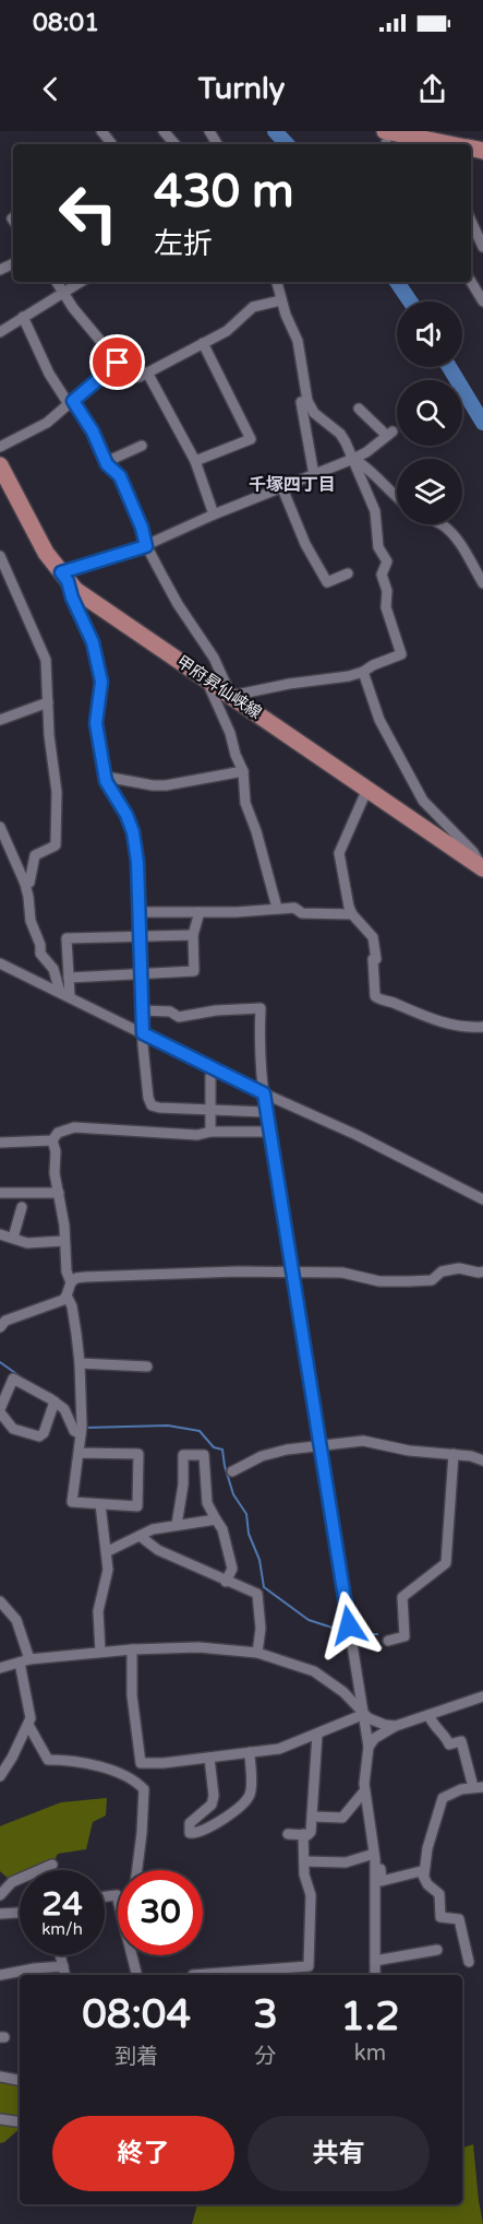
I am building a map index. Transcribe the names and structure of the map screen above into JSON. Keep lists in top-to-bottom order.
{
  "streets": {
    "main road": ["甲府昇仙峡線"]
  },
  "districts": ["千塚四丁目"],
  "page": {
    "status": "08:01",
    "header": "Turnly",
    "turn": ["430 m", "左折"],
    "speed": "24 km/h",
    "limit": "30",
    "eta": [
      "08:04",
      "到着",
      "3",
      "分",
      "1.2",
      "km"
    ],
    "buttons": ["終了", "共有"]
  }
}
